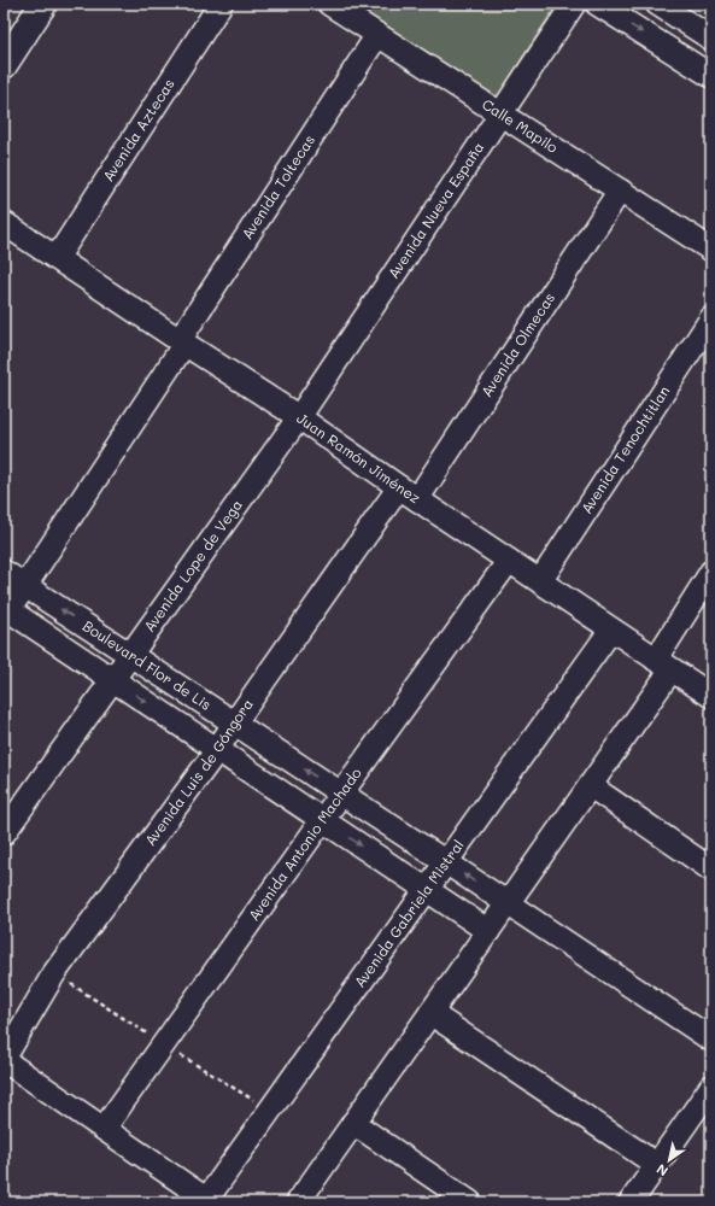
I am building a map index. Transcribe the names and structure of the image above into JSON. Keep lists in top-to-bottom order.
{
  "streets": {
    "street": [
      "Calle Mapilo",
      "Avenida Aztecas",
      "Avenida Toltecas",
      "Avenida Nueva España",
      "Avenida Olmecas",
      "Avenida Tenochtitlan",
      "Juan Ramón Jiménez",
      "Avenida Lope de Vega",
      "Boulevard Flor de Lis",
      "Avenida Luis de Góngora",
      "Avenida Antonio Machado",
      "Avenida Gabriela Mistral"
    ]
  },
  "crossings": [
    ["Calle Mapilo", "Avenida Toltecas"],
    ["Calle Mapilo", "Avenida Nueva España"],
    ["Calle Mapilo", "Avenida Olmecas"],
    ["Avenida Aztecas", "Juan Ramón Jiménez"],
    ["Avenida Toltecas", "Juan Ramón Jiménez"],
    ["Avenida Toltecas", "Boulevard Flor de Lis"],
    ["Avenida Nueva España", "Juan Ramón Jiménez"],
    ["Avenida Nueva España", "Avenida Lope de Vega"],
    ["Avenida Olmecas", "Juan Ramón Jiménez"],
    ["Avenida Olmecas", "Avenida Luis de Góngora"],
    ["Avenida Tenochtitlan", "Juan Ramón Jiménez"],
    ["Juan Ramón Jiménez", "Avenida Lope de Vega"],
    ["Juan Ramón Jiménez", "Avenida Luis de Góngora"],
    ["Juan Ramón Jiménez", "Avenida Antonio Machado"],
    ["Juan Ramón Jiménez", "Avenida Gabriela Mistral"],
    ["Avenida Lope de Vega", "Boulevard Flor de Lis"],
    ["Boulevard Flor de Lis", "Avenida Luis de Góngora"],
    ["Boulevard Flor de Lis", "Avenida Antonio Machado"],
    ["Boulevard Flor de Lis", "Avenida Gabriela Mistral"]
  ],
  "north": "bottom left"
}
